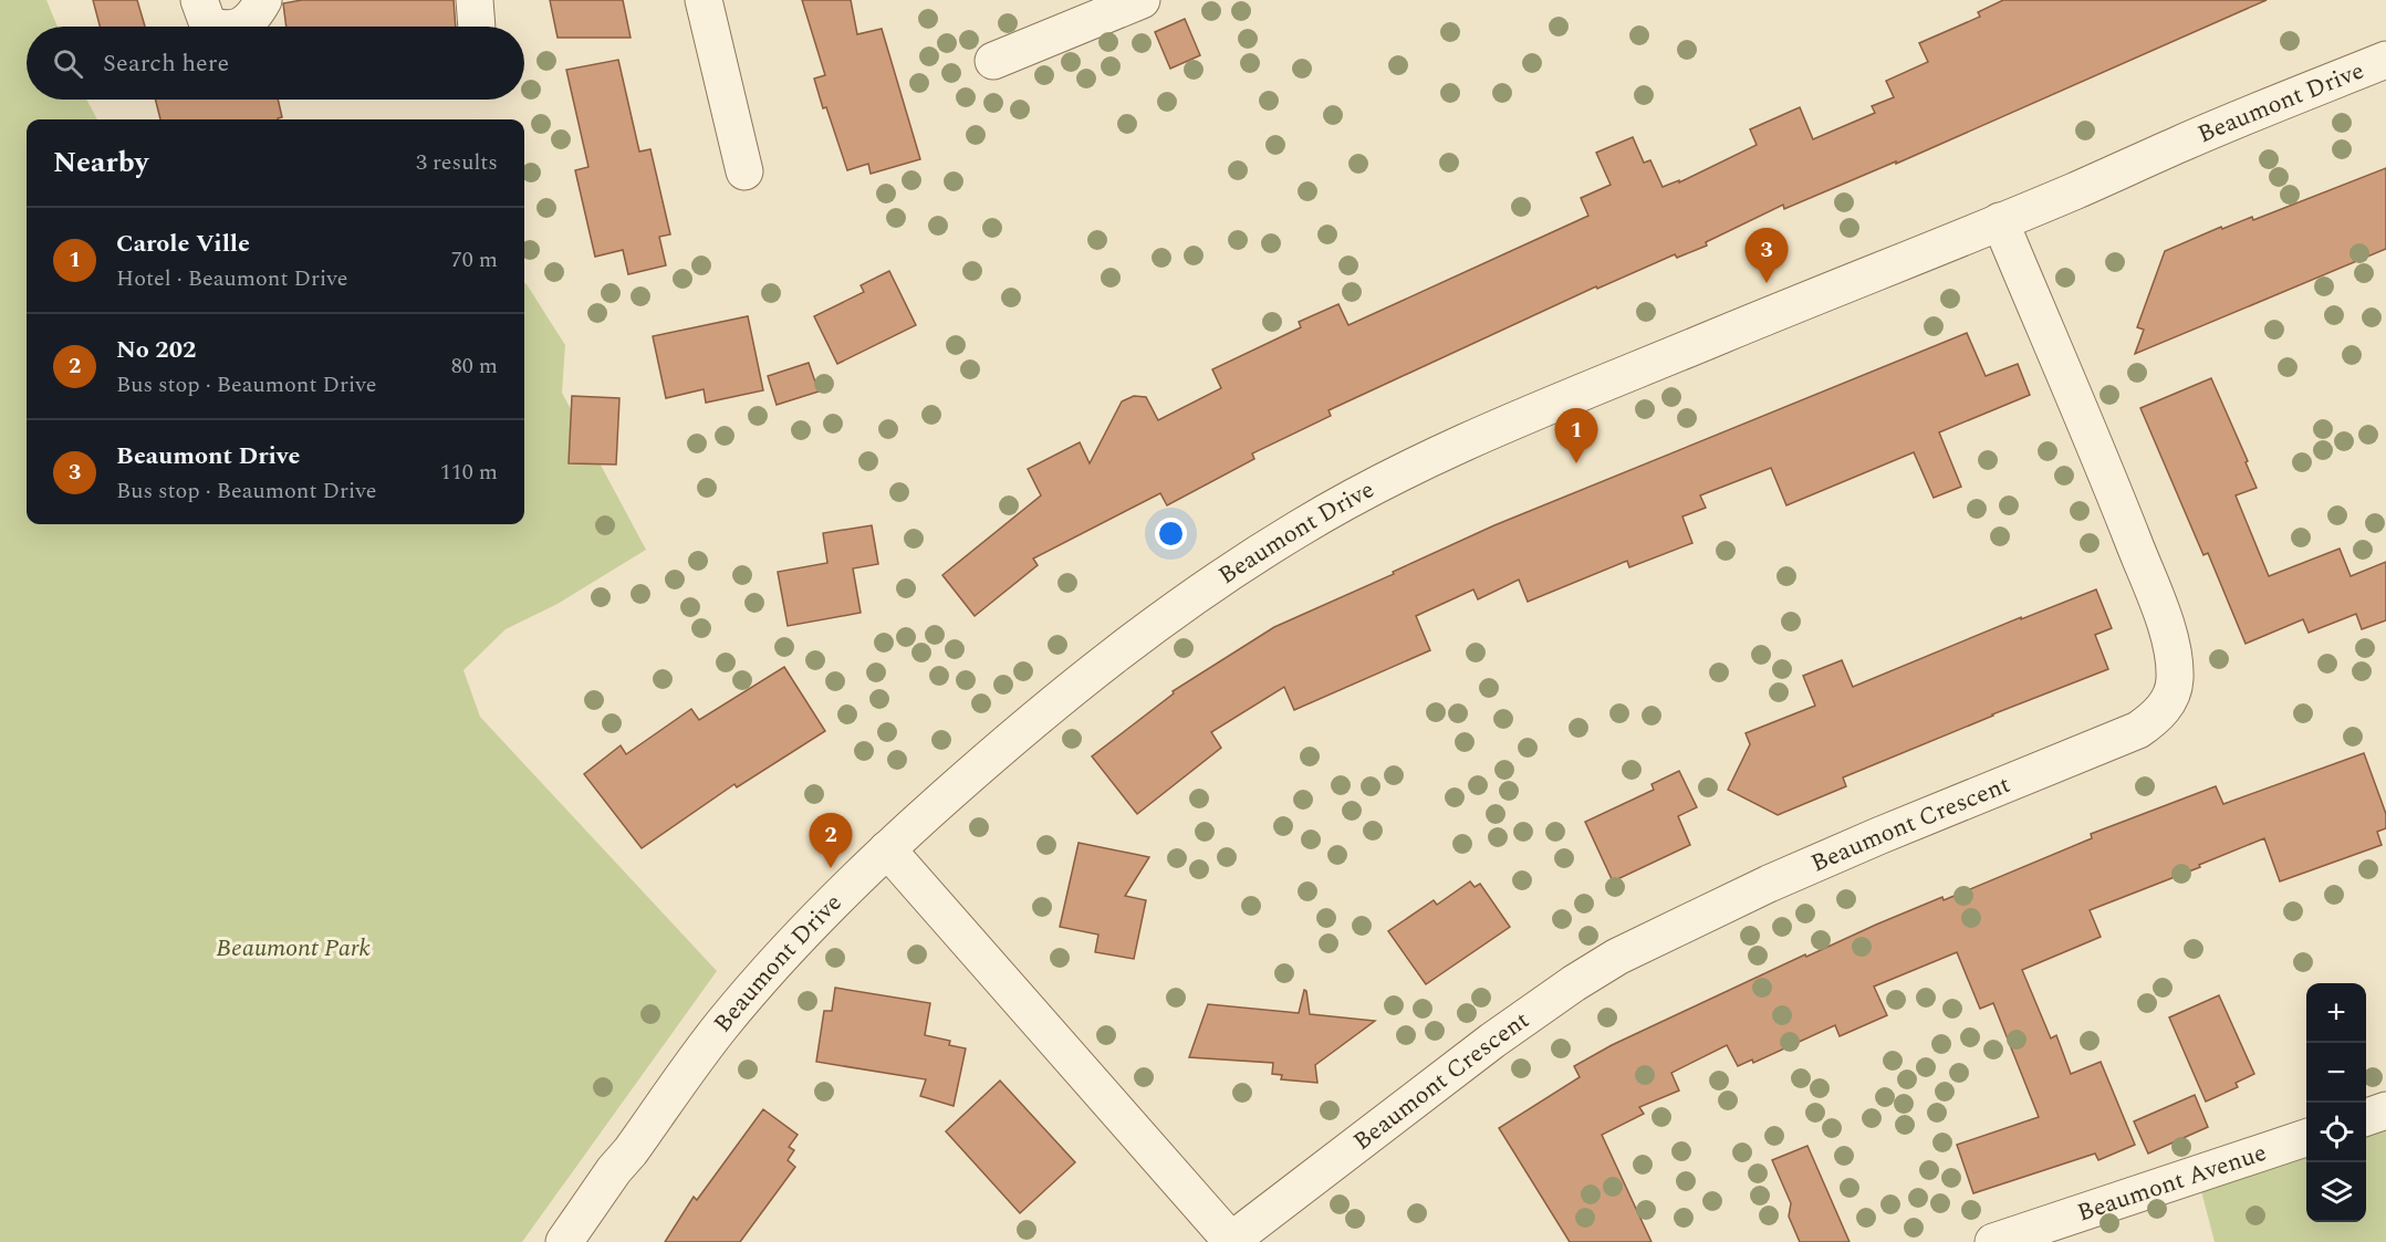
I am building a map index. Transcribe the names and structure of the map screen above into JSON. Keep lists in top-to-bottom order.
{
  "streets": {
    "street": ["Beaumont Drive", "Beaumont Crescent", "Beaumont Avenue"]
  },
  "crossings": [
    ["Beaumont Drive", "Beaumont Crescent"]
  ],
  "parks": ["Beaumont Park"],
  "page": {
    "search": "Search here",
    "heading": ["Nearby", "3 results"],
    "list": [
      {
        "mark": "1",
        "name": "Carole Ville",
        "note": "Hotel · Beaumont Drive",
        "value": "70 m"
      },
      {
        "mark": "2",
        "name": "No 202",
        "note": "Bus stop · Beaumont Drive",
        "value": "80 m"
      },
      {
        "mark": "3",
        "name": "Beaumont Drive",
        "note": "Bus stop · Beaumont Drive",
        "value": "110 m"
      }
    ],
    "pins": ["3", "1", "2"],
    "map_buttons": ["+", "−"]
  }
}
